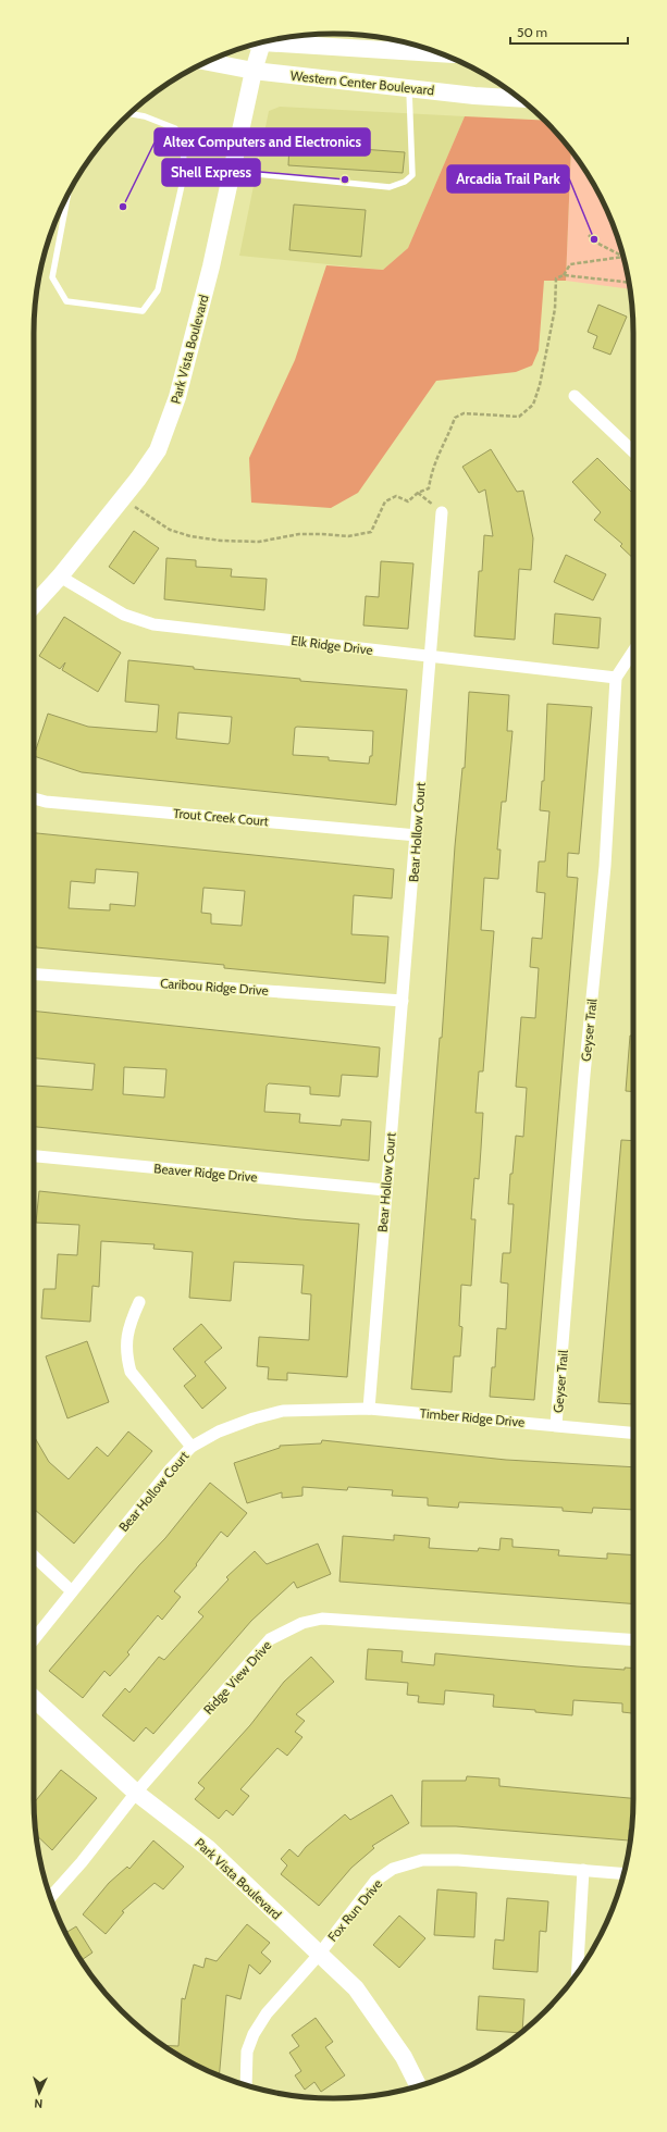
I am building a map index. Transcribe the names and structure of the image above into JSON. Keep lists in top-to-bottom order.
{
  "streets": {
    "street": [
      "Western Center Boulevard",
      "Park Vista Boulevard",
      "Elk Ridge Drive",
      "Trout Creek Court",
      "Bear Hollow Court",
      "Caribou Ridge Drive",
      "Geyser Trail",
      "Beaver Ridge Drive",
      "Timber Ridge Drive",
      "Ridge View Drive",
      "Fox Run Drive"
    ]
  },
  "crossings": [
    ["Western Center Boulevard", "Park Vista Boulevard"],
    ["Park Vista Boulevard", "Elk Ridge Drive"],
    ["Park Vista Boulevard", "Ridge View Drive"],
    ["Park Vista Boulevard", "Fox Run Drive"],
    ["Elk Ridge Drive", "Bear Hollow Court"],
    ["Elk Ridge Drive", "Geyser Trail"],
    ["Trout Creek Court", "Bear Hollow Court"],
    ["Bear Hollow Court", "Caribou Ridge Drive"],
    ["Bear Hollow Court", "Beaver Ridge Drive"],
    ["Bear Hollow Court", "Timber Ridge Drive"],
    ["Geyser Trail", "Timber Ridge Drive"]
  ],
  "places": ["Shell Express", "Altex Computers and Electronics", "Arcadia Trail Park"],
  "scale_bar": "50 m",
  "north": "bottom"
}
